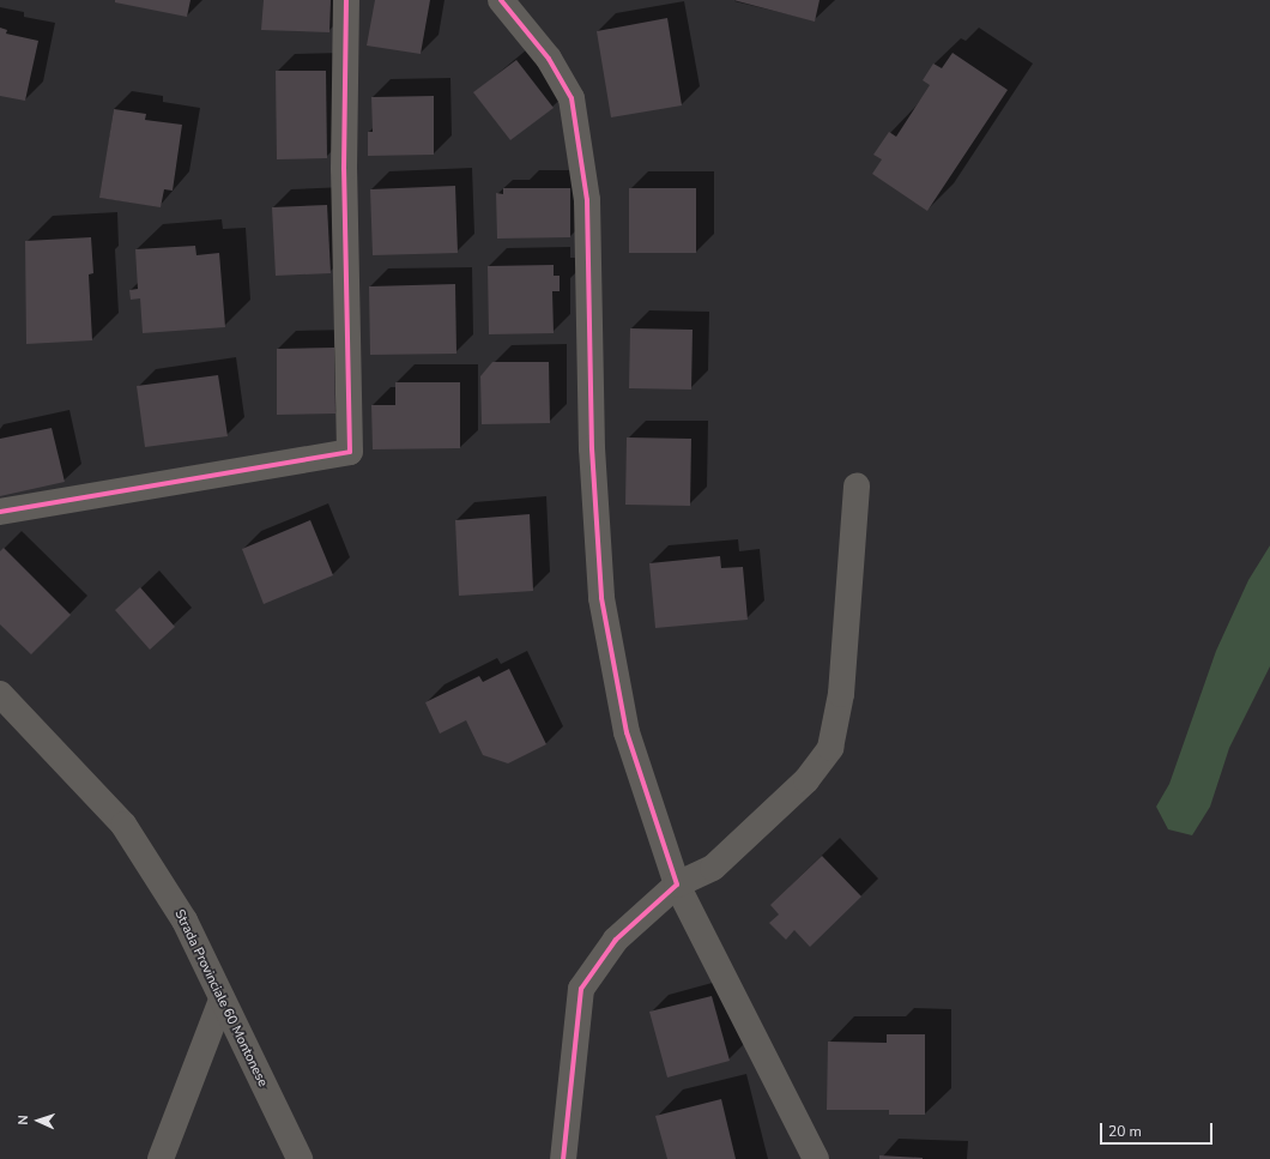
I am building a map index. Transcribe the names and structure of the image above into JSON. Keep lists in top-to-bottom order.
{
  "streets": {
    "street": ["Strada Provinciale 60 Montonese"]
  },
  "scale_bar": "20 m",
  "north": "left"
}
